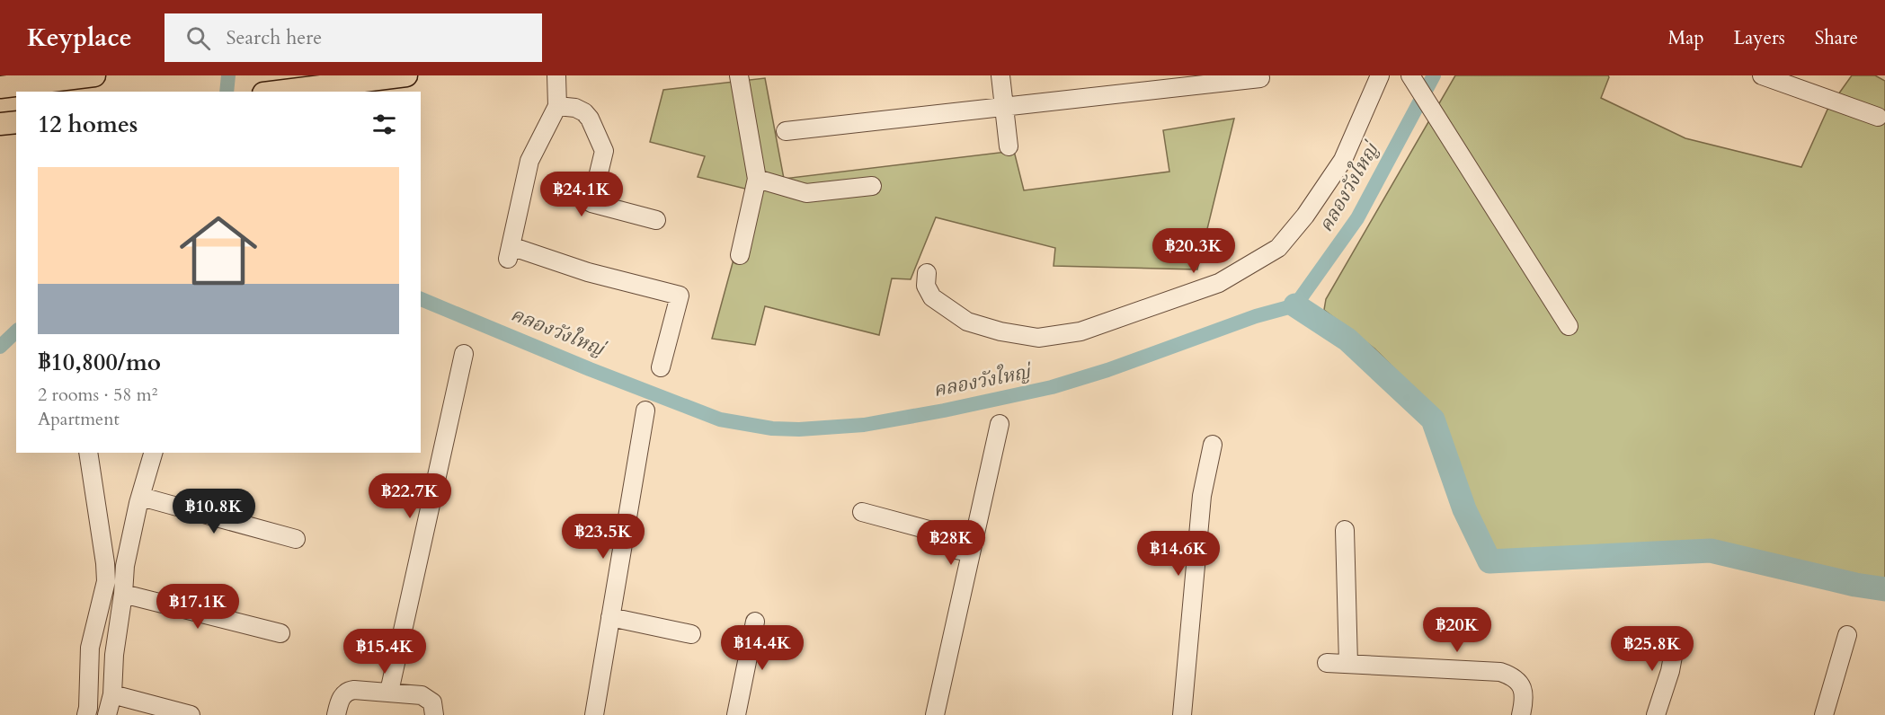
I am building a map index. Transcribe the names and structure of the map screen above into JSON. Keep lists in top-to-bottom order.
{
  "water": ["คลองวังใหญ่"],
  "page": {
    "header": "Keyplace",
    "search": "Search here",
    "nav": ["Map", "Layers", "Share"],
    "heading": "12 homes",
    "list": [
      {
        "name": "฿10,800/mo",
        "note": "2 rooms · 58 m² · Apartment"
      }
    ],
    "price": [
      "฿24.1K",
      "฿20.3K",
      "฿22.7K",
      "฿10.8K",
      "฿23.5K",
      "฿28K",
      "฿14.6K",
      "฿17.1K",
      "฿20K",
      "฿14.4K",
      "฿25.8K",
      "฿15.4K"
    ]
  }
}
